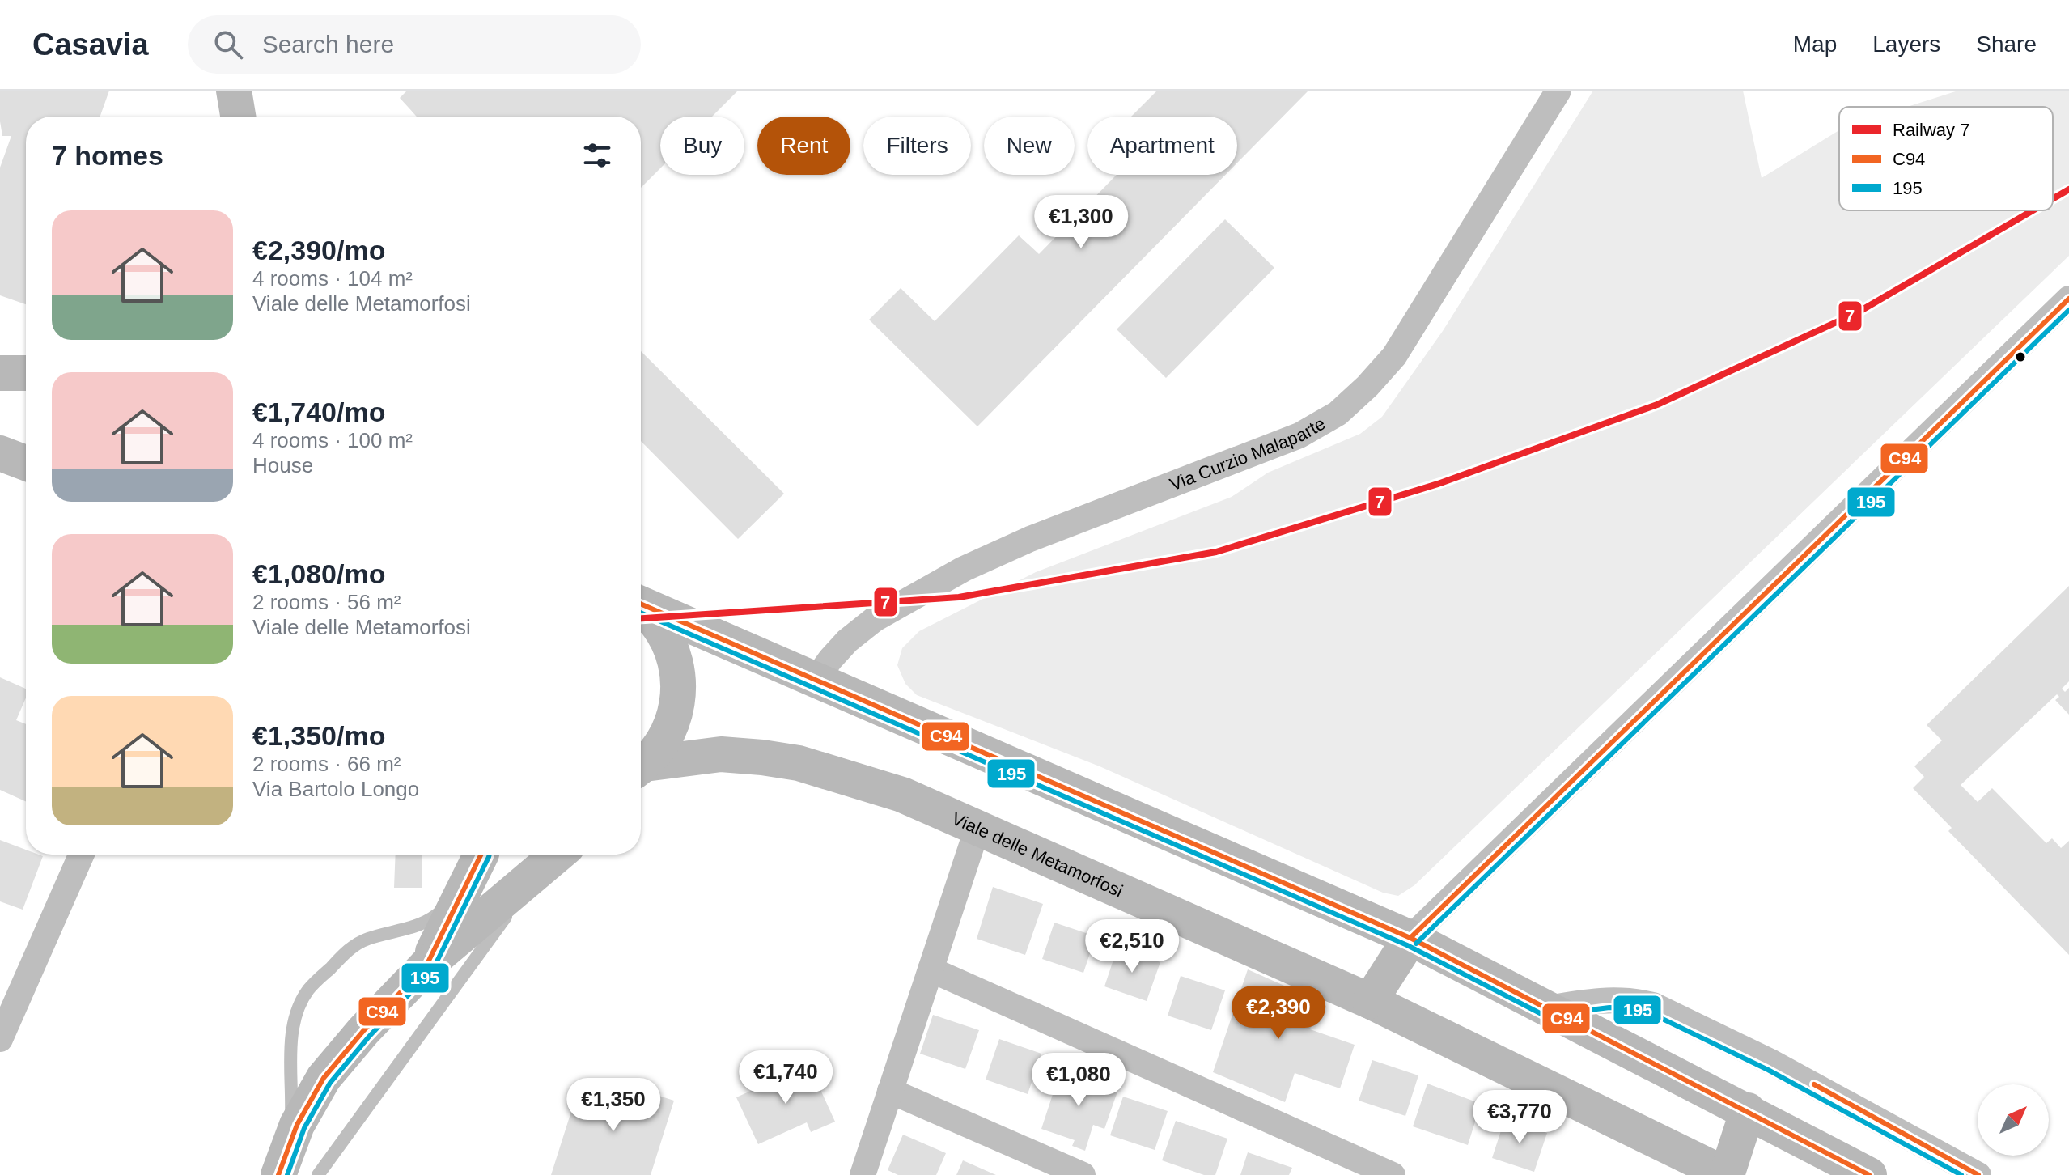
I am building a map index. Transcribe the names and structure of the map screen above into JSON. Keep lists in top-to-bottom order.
{
  "streets": {
    "street": ["Via Curzio Malaparte", "Viale delle Metamorfosi"]
  },
  "lines": ["rail line 7", "transit line C94", "transit line 195"],
  "legend": ["Railway 7", "C94", "195"],
  "north": "top right",
  "page": {
    "header": "Casavia",
    "search": "Search here",
    "nav": ["Map", "Layers", "Share"],
    "chip": [
      "Buy",
      "Rent",
      "Filters",
      "New",
      "Apartment"
    ],
    "heading": "7 homes",
    "list": [
      {
        "name": "€2,390/mo",
        "note": "4 rooms · 104 m² · Viale delle Metamorfosi"
      },
      {
        "name": "€1,740/mo",
        "note": "4 rooms · 100 m² · House"
      },
      {
        "name": "€1,080/mo",
        "note": "2 rooms · 56 m² · Viale delle Metamorfosi"
      },
      {
        "name": "€1,350/mo",
        "note": "2 rooms · 66 m² · Via Bartolo Longo"
      }
    ],
    "price": [
      "€1,300",
      "€2,510",
      "€2,390",
      "€1,740",
      "€1,080",
      "€1,350",
      "€3,770"
    ]
  }
}
